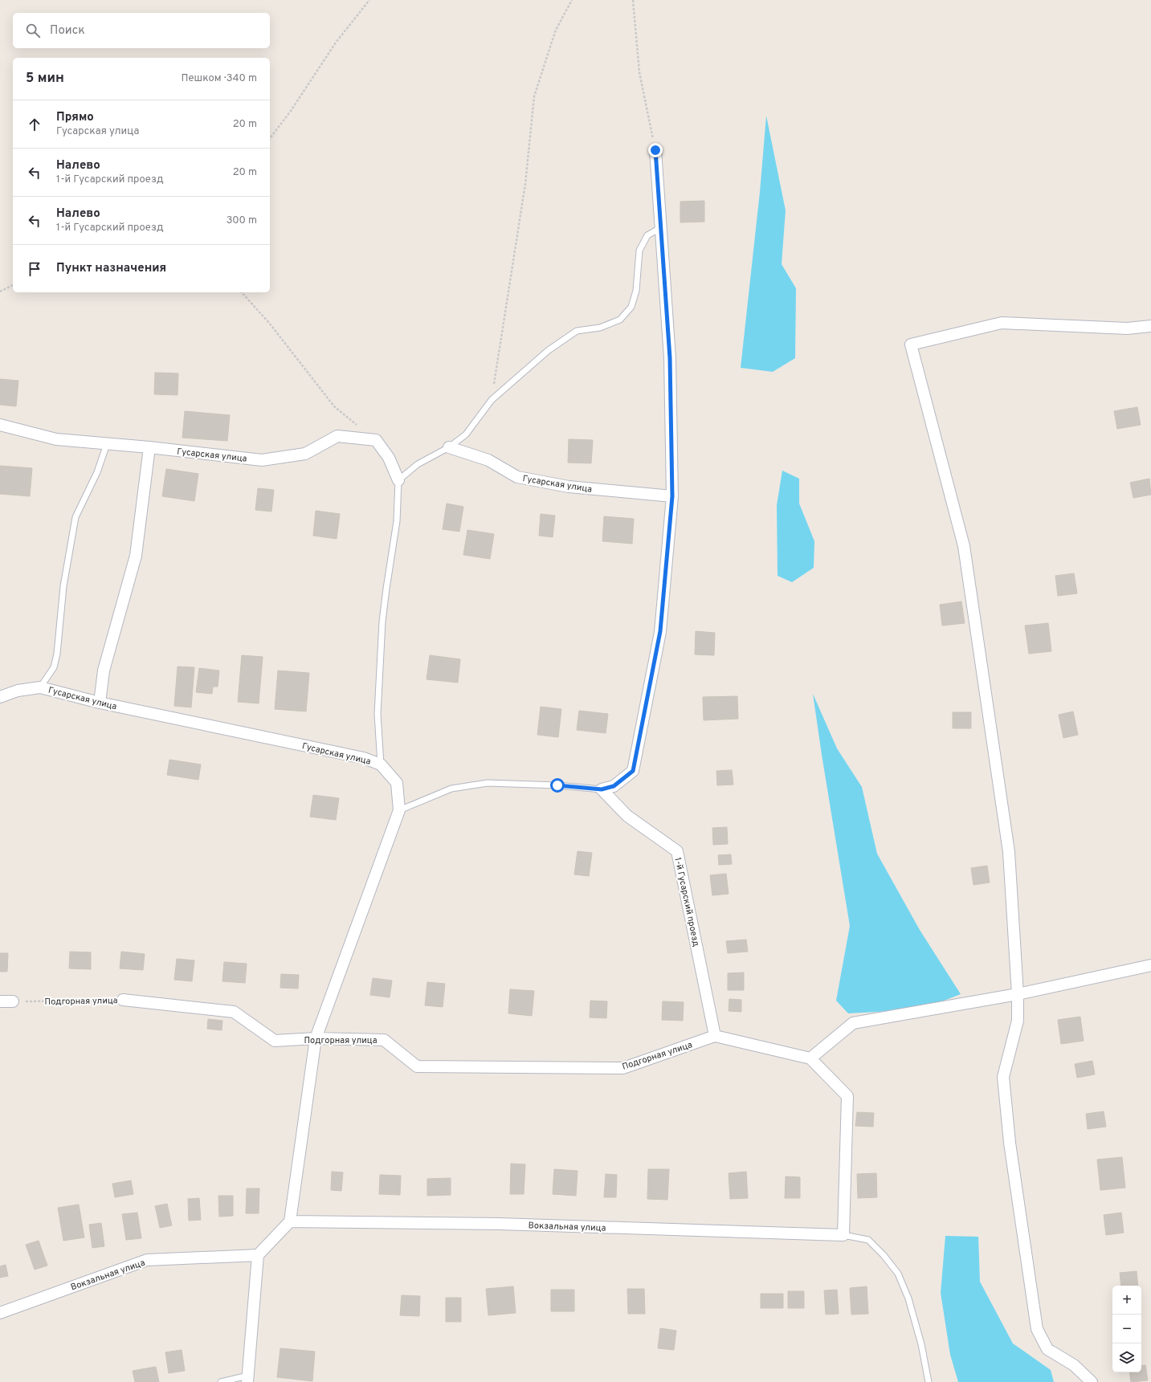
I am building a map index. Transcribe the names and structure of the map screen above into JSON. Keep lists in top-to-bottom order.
{
  "streets": {
    "street": [
      "Гусарская улица",
      "1-й Гусарский проезд",
      "Подгорная улица",
      "Вокзальная улица"
    ]
  },
  "crossings": [
    ["1-й Гусарский проезд", "Подгорная улица"]
  ],
  "page": {
    "search": "Поиск",
    "heading": ["5 мин", "Пешком · 340 m"],
    "list": [
      ["Прямо", "Гусарская улица", "20 m"],
      ["Налево", "1-й Гусарский проезд", "20 m"],
      ["Налево", "1-й Гусарский проезд", "300 m"],
      "Пункт назначения"
    ],
    "map_buttons": ["+", "−"]
  }
}
